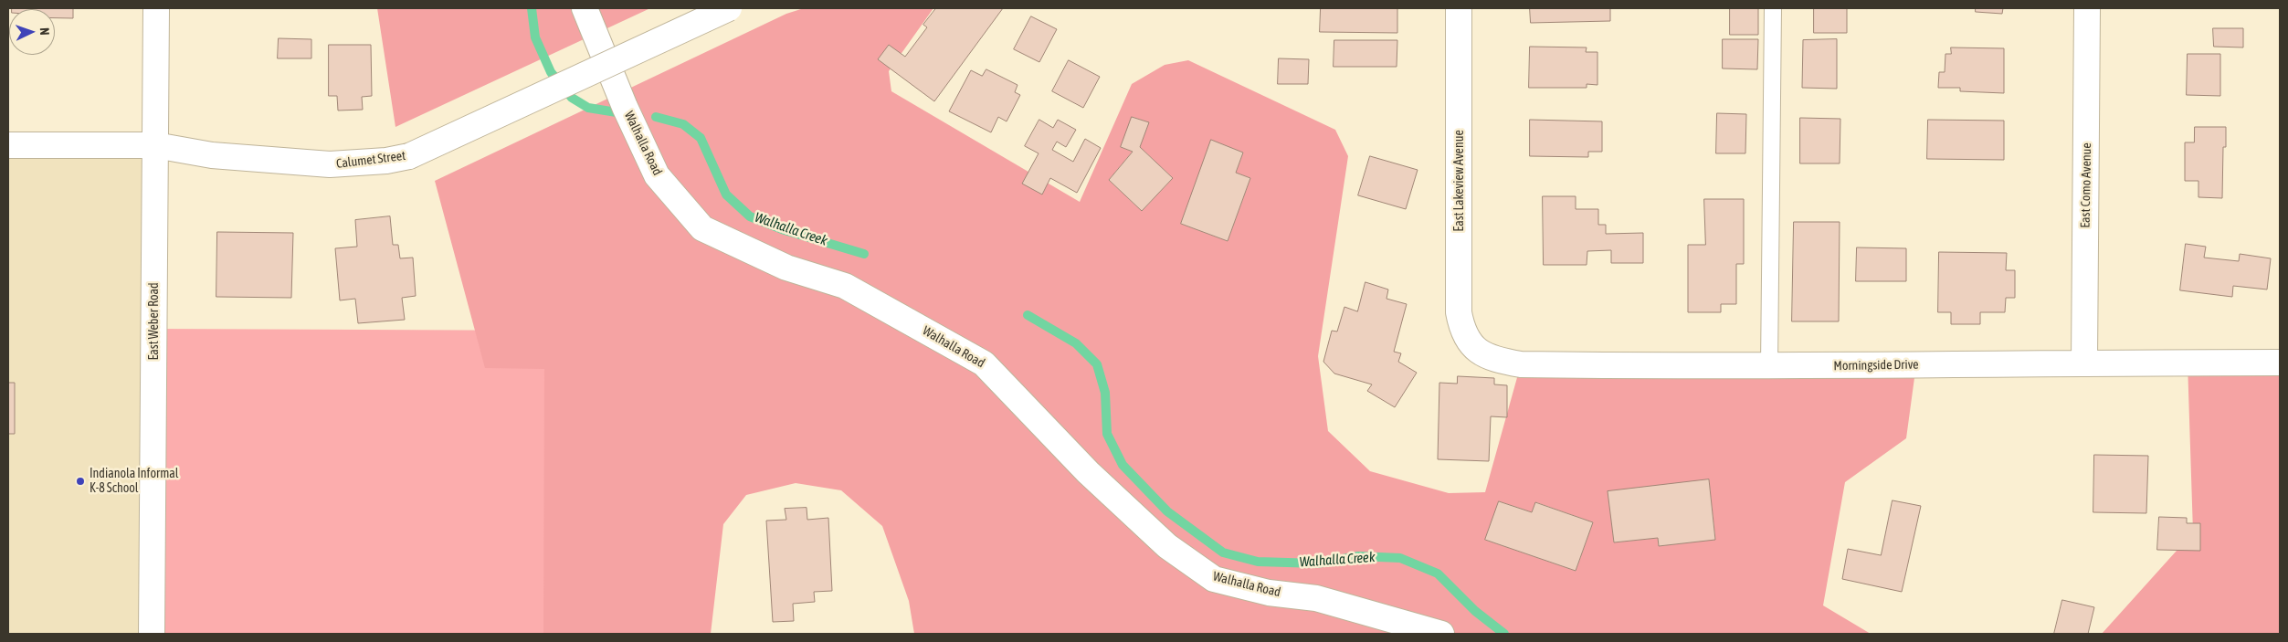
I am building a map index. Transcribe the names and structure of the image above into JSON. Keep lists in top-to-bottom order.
{
  "streets": {
    "street": [
      "Walhalla Road",
      "Calumet Street",
      "East Lakeview Avenue",
      "East Como Avenue",
      "East Weber Road",
      "Morningside Drive"
    ]
  },
  "crossings": [
    ["Calumet Street", "East Weber Road"],
    ["East Lakeview Avenue", "Morningside Drive"],
    ["East Como Avenue", "Morningside Drive"]
  ],
  "water": ["Walhalla Creek"],
  "places": ["Indianola Informal K-8 School"],
  "north": "right"
}
